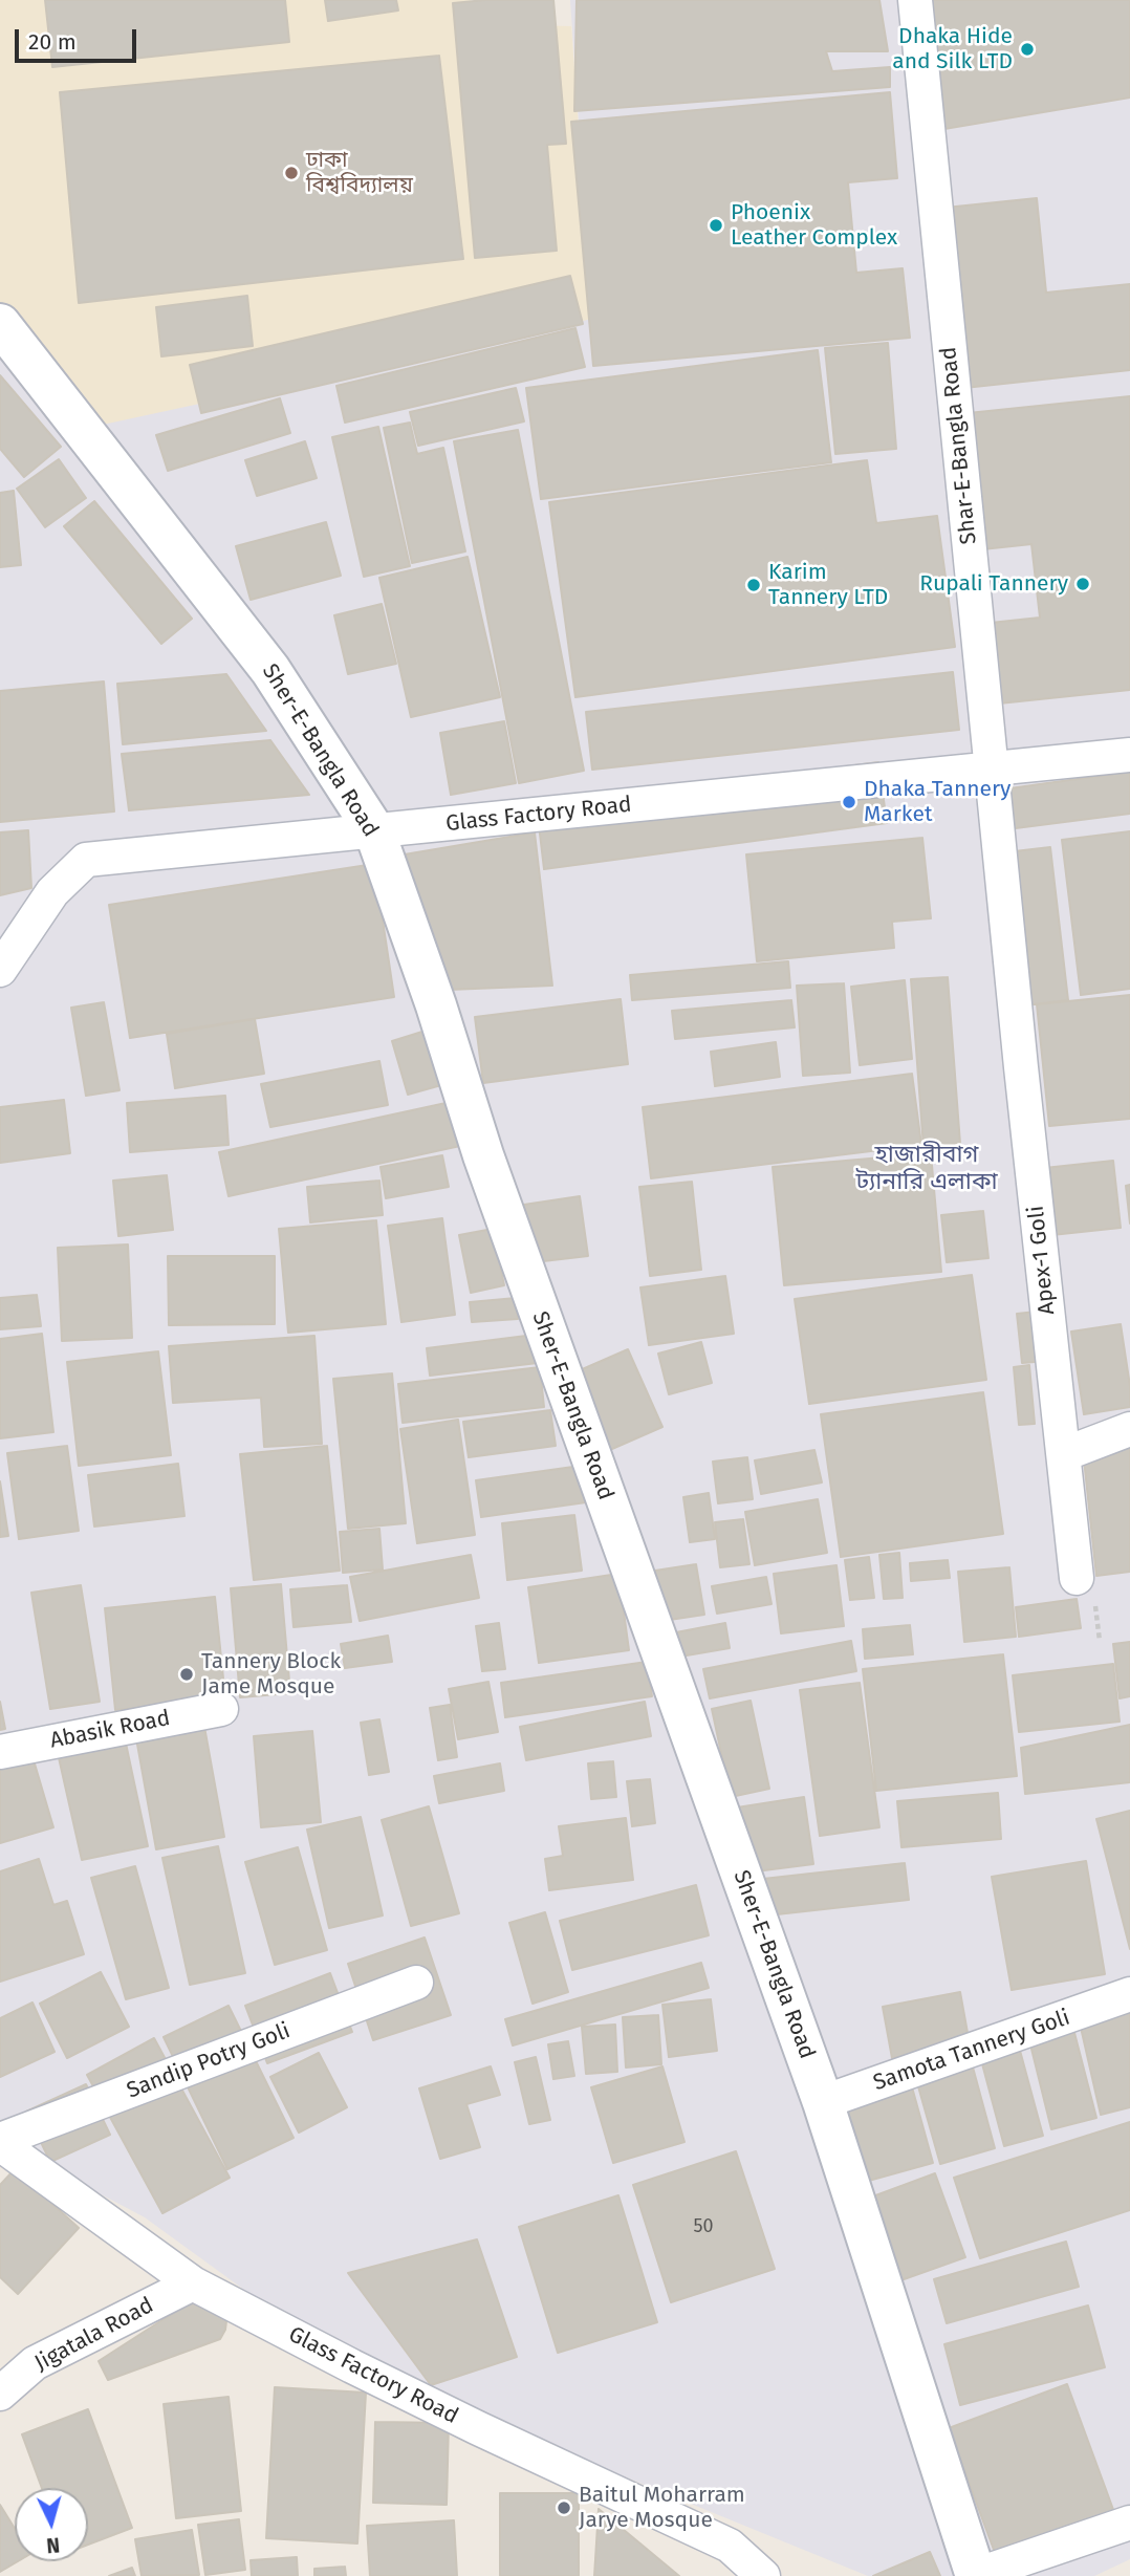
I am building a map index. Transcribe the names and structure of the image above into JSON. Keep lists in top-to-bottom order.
{
  "streets": {
    "street": [
      "Shar-E-Bangla Road",
      "Sher-E-Bangla Road",
      "Glass Factory Road",
      "Apex-1 Goli",
      "Abasik Road",
      "Samota Tannery Goli",
      "Sandip Potry Goli",
      "Jigatala Road"
    ]
  },
  "crossings": [
    ["Shar-E-Bangla Road", "Glass Factory Road"],
    ["Shar-E-Bangla Road", "Apex-1 Goli"],
    ["Sher-E-Bangla Road", "Glass Factory Road"],
    ["Sher-E-Bangla Road", "Samota Tannery Goli"],
    ["Glass Factory Road", "Sandip Potry Goli"],
    ["Glass Factory Road", "Jigatala Road"]
  ],
  "districts": ["হাজারীবাগ ট্যানারি এলাকা"],
  "places": [
    "Dhaka Hide and Silk LTD",
    "ঢাকা বিশ্ববিদ্যালয়",
    "Phoenix Leather Complex",
    "Rupali Tannery",
    "Karim Tannery LTD",
    "Dhaka Tannery Market",
    "Tannery Block Jame Mosque",
    "Baitul Moharram Jarye Mosque"
  ],
  "house_numbers": ["50"],
  "scale_bar": "20 m",
  "north": "bottom"
}
